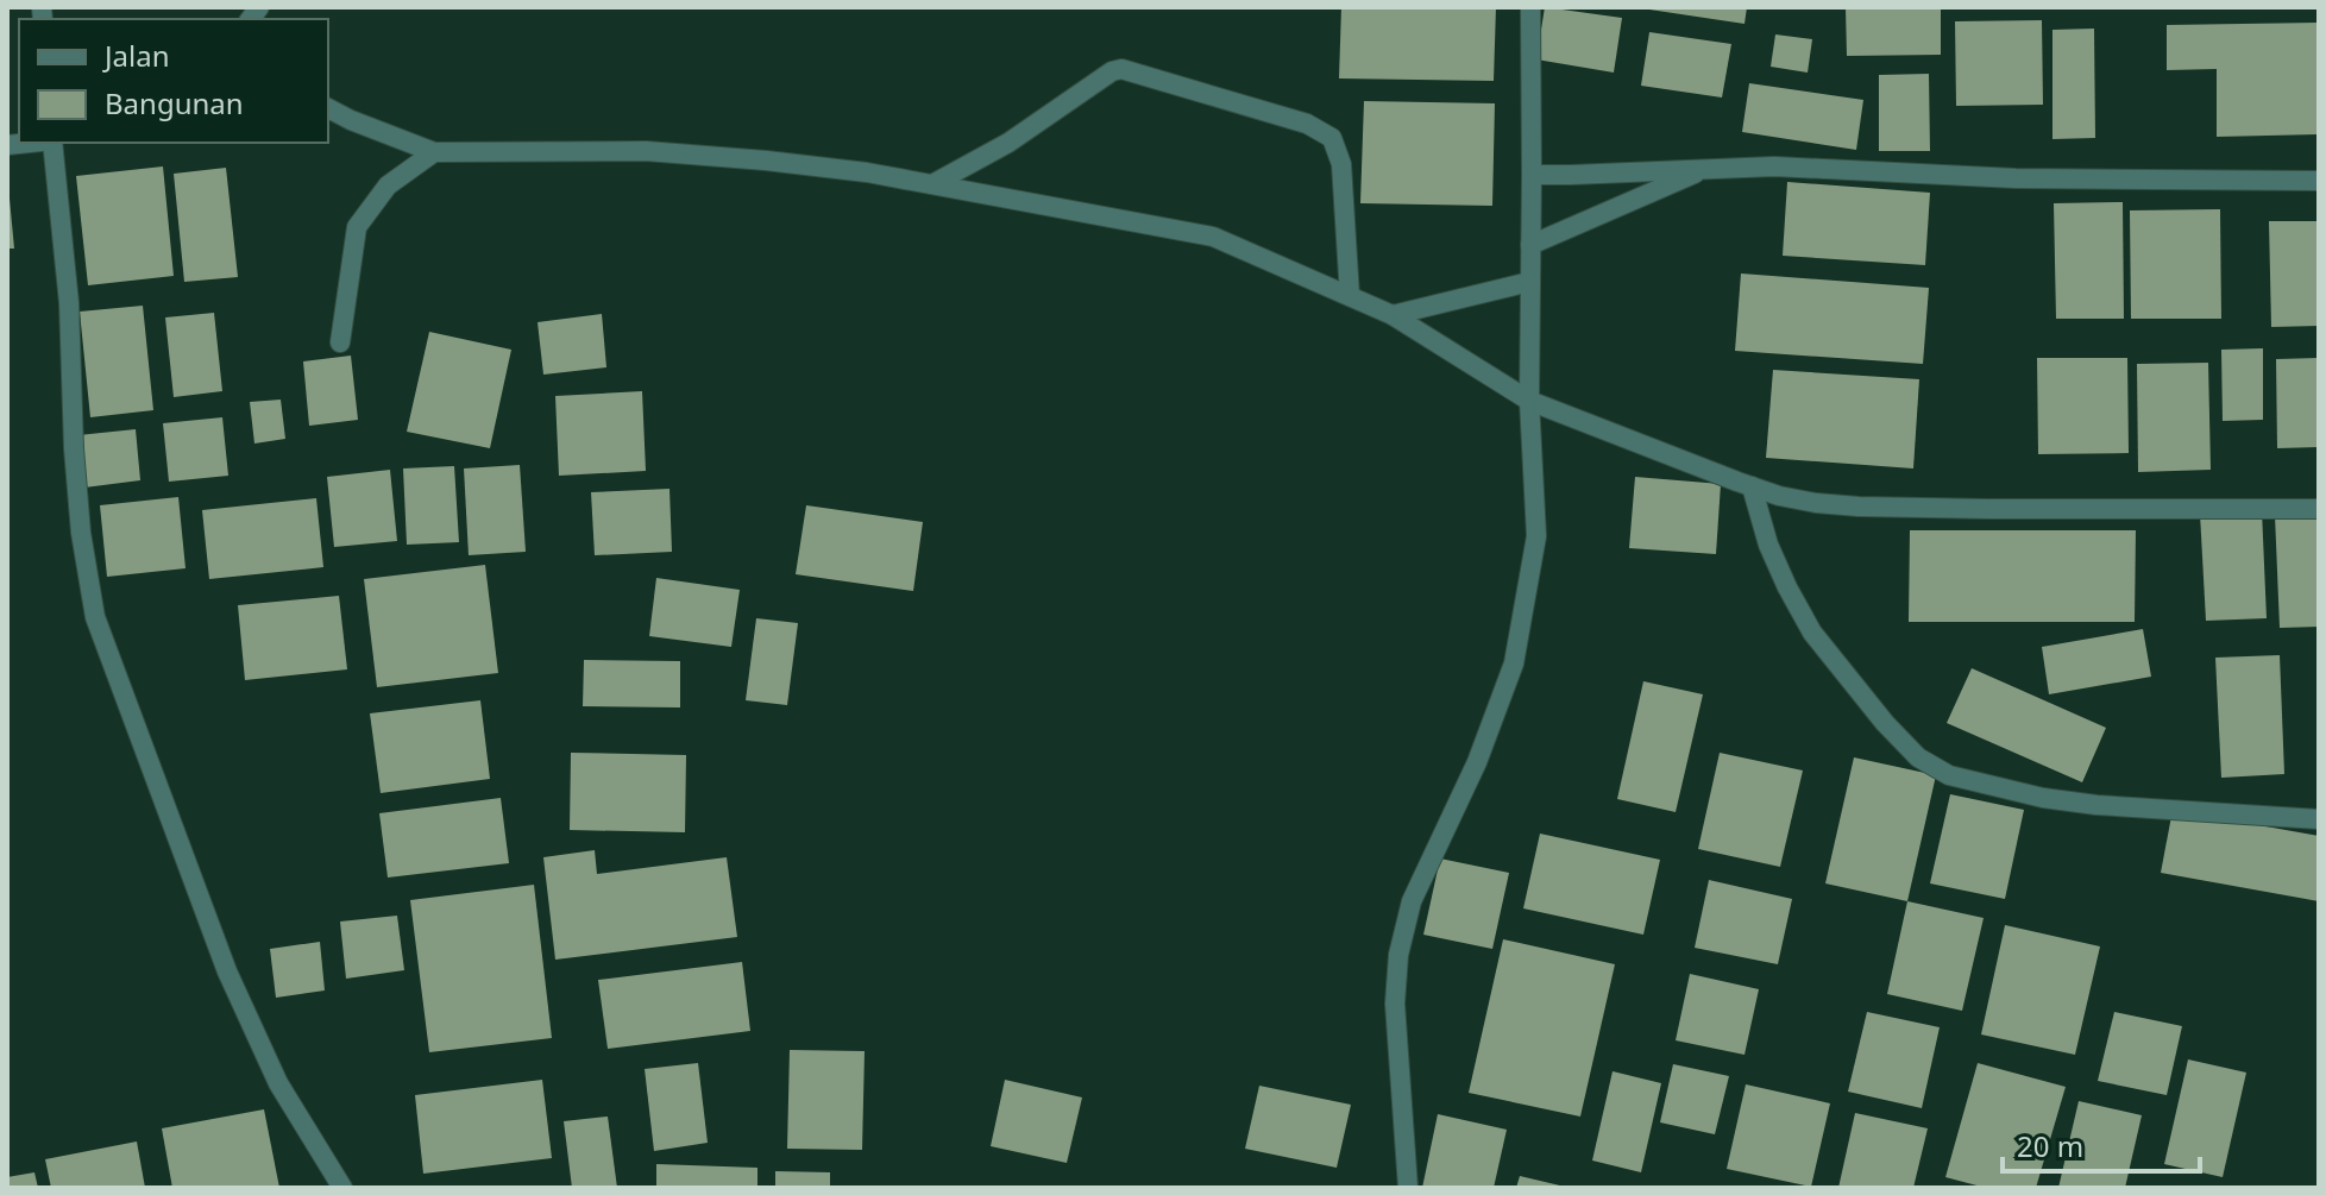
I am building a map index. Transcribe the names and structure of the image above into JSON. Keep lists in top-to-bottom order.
{
  "legend": ["Jalan", "Bangunan"],
  "scale_bar": "20 m"
}
